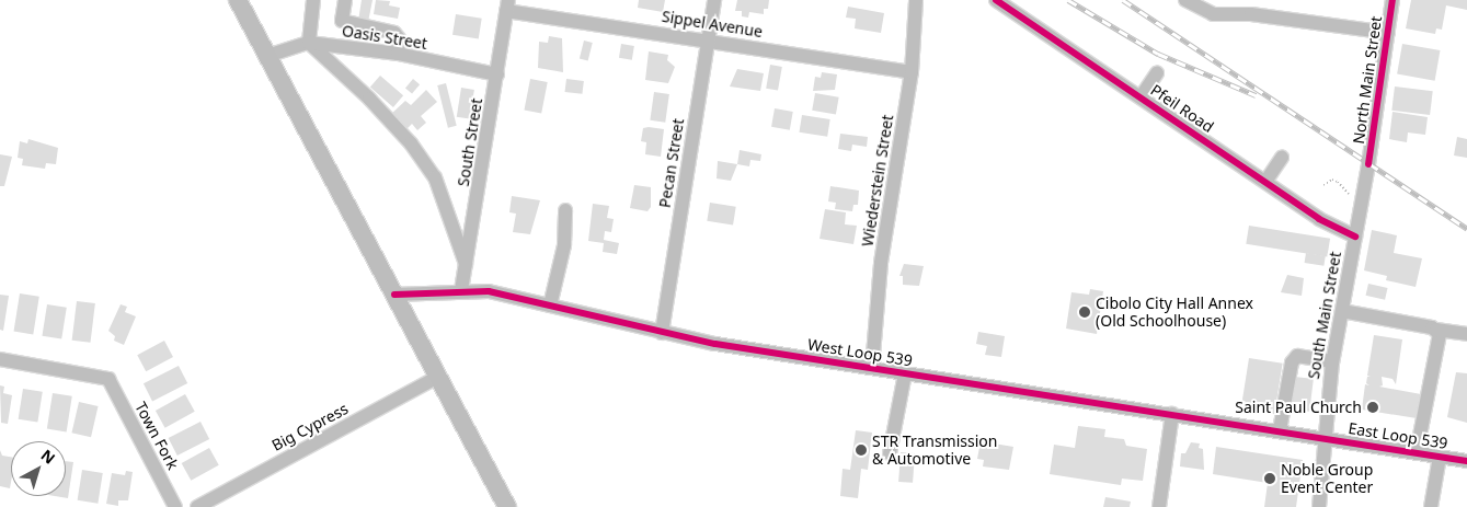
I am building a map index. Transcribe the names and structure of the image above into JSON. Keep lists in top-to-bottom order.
{
  "streets": {
    "street": [
      "Sippel Avenue",
      "Oasis Street",
      "North Main Street",
      "Pfeil Road",
      "South Street",
      "Pecan Street",
      "Wiederstein Street",
      "South Main Street",
      "West Loop 539",
      "Big Cypress",
      "Town Fork",
      "East Loop 539"
    ]
  },
  "crossings": [
    ["Sippel Avenue", "South Street"],
    ["Sippel Avenue", "Pecan Street"],
    ["Sippel Avenue", "Wiederstein Street"],
    ["Oasis Street", "South Street"],
    ["North Main Street", "South Main Street"],
    ["Pfeil Road", "South Main Street"],
    ["South Street", "West Loop 539"],
    ["Pecan Street", "West Loop 539"],
    ["Wiederstein Street", "West Loop 539"],
    ["South Main Street", "West Loop 539"],
    ["South Main Street", "East Loop 539"],
    ["West Loop 539", "East Loop 539"]
  ],
  "places": [
    "Cibolo City Hall Annex (Old Schoolhouse)",
    "Saint Paul Church",
    "STR Transmission & Automotive",
    "Noble Group Event Center"
  ],
  "north": "top right"
}
